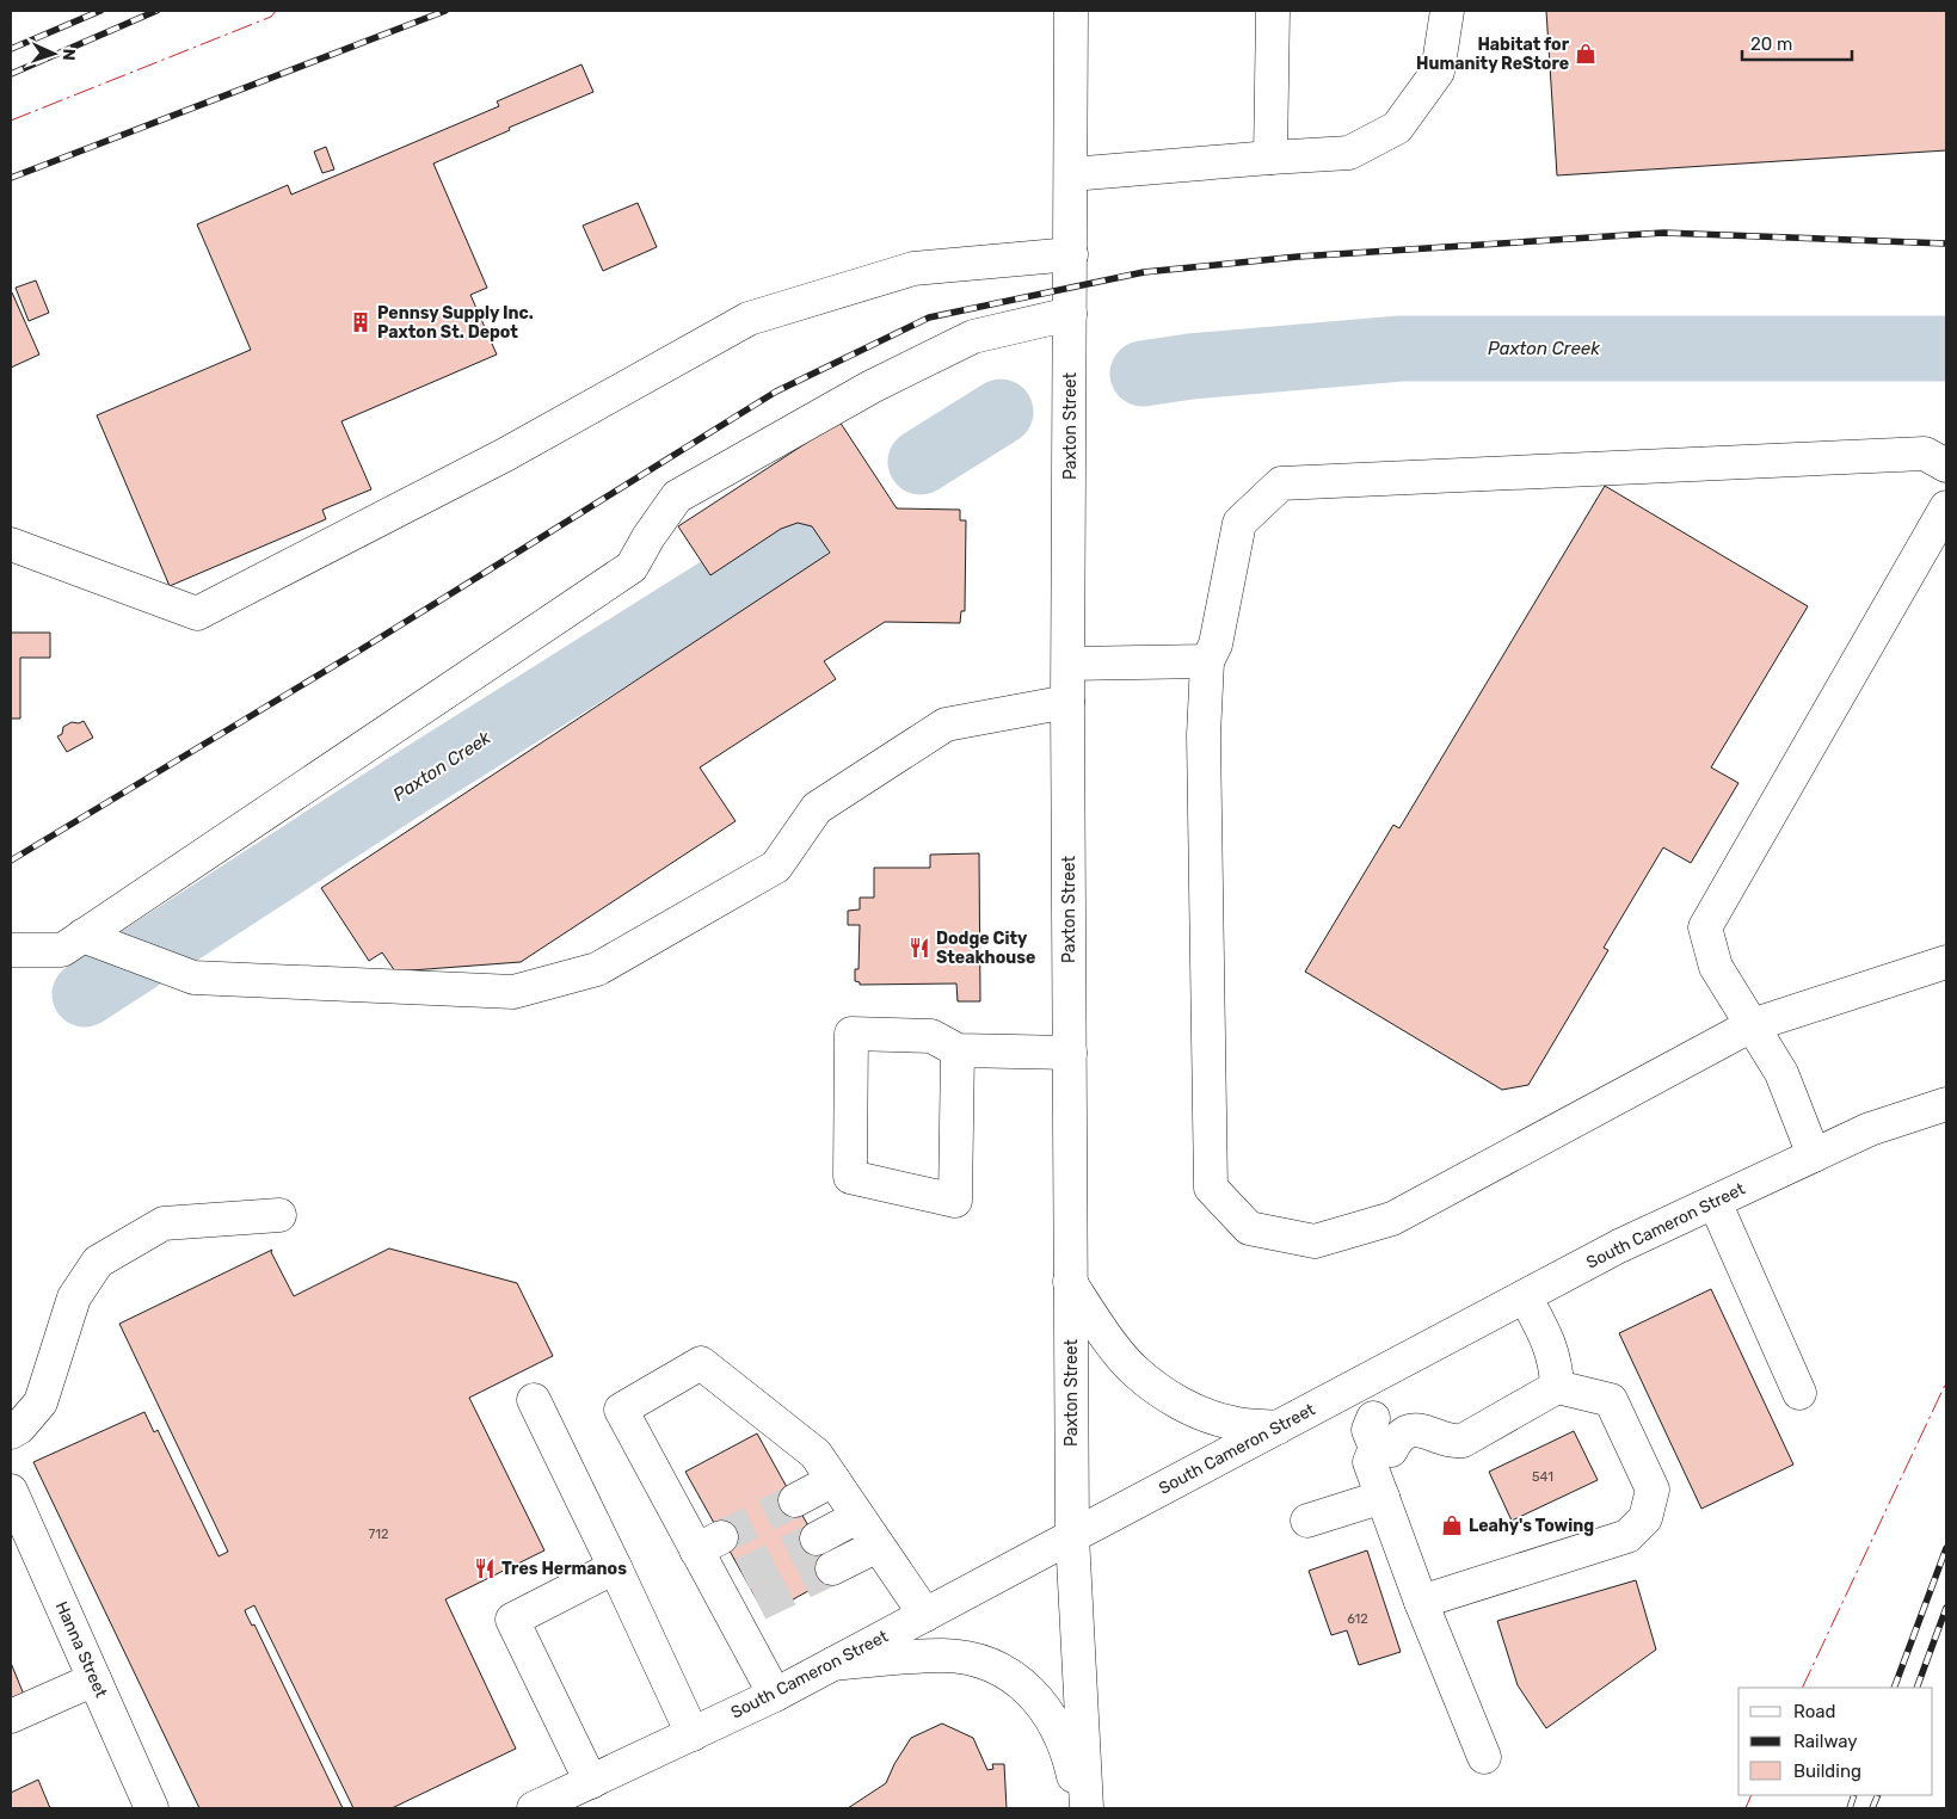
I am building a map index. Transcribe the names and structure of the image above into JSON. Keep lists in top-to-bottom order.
{
  "streets": {
    "main road": ["Paxton Street", "South Cameron Street", "Hanna Street"]
  },
  "crossings": [
    ["Paxton Street", "South Cameron Street"]
  ],
  "water": ["Paxton Creek"],
  "places": {
    "shop": ["Habitat for Humanity ReStore", "Leahy's Towing"],
    "building": ["Pennsy Supply Inc. Paxton St. Depot"],
    "restaurant": ["Dodge City Steakhouse", "Tres Hermanos"]
  },
  "house_numbers": ["541", "712", "612"],
  "legend": ["Road", "Railway", "Building"],
  "scale_bar": "20 m",
  "north": "right"
}
